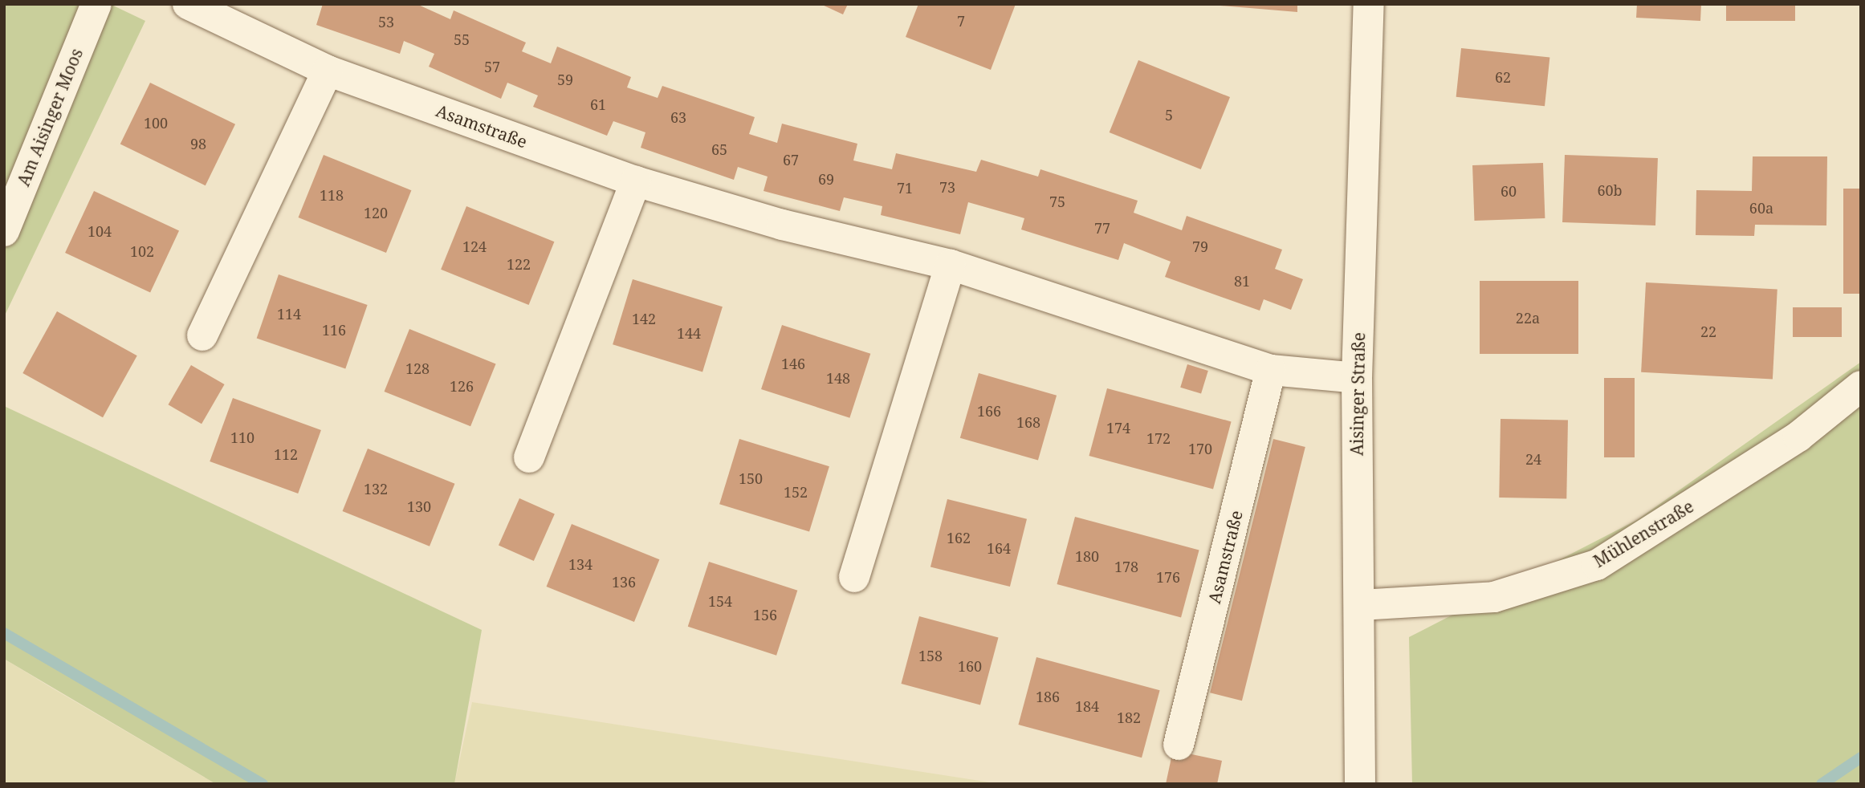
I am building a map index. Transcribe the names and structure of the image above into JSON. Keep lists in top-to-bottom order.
{
  "streets": {
    "street": [
      "Am Aisinger Moos",
      "Asamstraße",
      "Aisinger Straße",
      "Mühlenstraße"
    ]
  },
  "crossings": [
    ["Asamstraße", "Aisinger Straße"],
    ["Aisinger Straße", "Mühlenstraße"]
  ],
  "house_numbers": [
    "7",
    "53",
    "55",
    "57",
    "62",
    "59",
    "61",
    "5",
    "63",
    "100",
    "98",
    "65",
    "67",
    "69",
    "73",
    "71",
    "60b",
    "60",
    "118",
    "75",
    "60a",
    "120",
    "77",
    "104",
    "124",
    "79",
    "102",
    "122",
    "81",
    "114",
    "22a",
    "142",
    "116",
    "22",
    "144",
    "146",
    "128",
    "148",
    "126",
    "166",
    "168",
    "174",
    "110",
    "172",
    "170",
    "112",
    "24",
    "150",
    "132",
    "152",
    "130",
    "162",
    "164",
    "180",
    "134",
    "178",
    "176",
    "136",
    "154",
    "156",
    "158",
    "160",
    "186",
    "184",
    "182"
  ]
}
